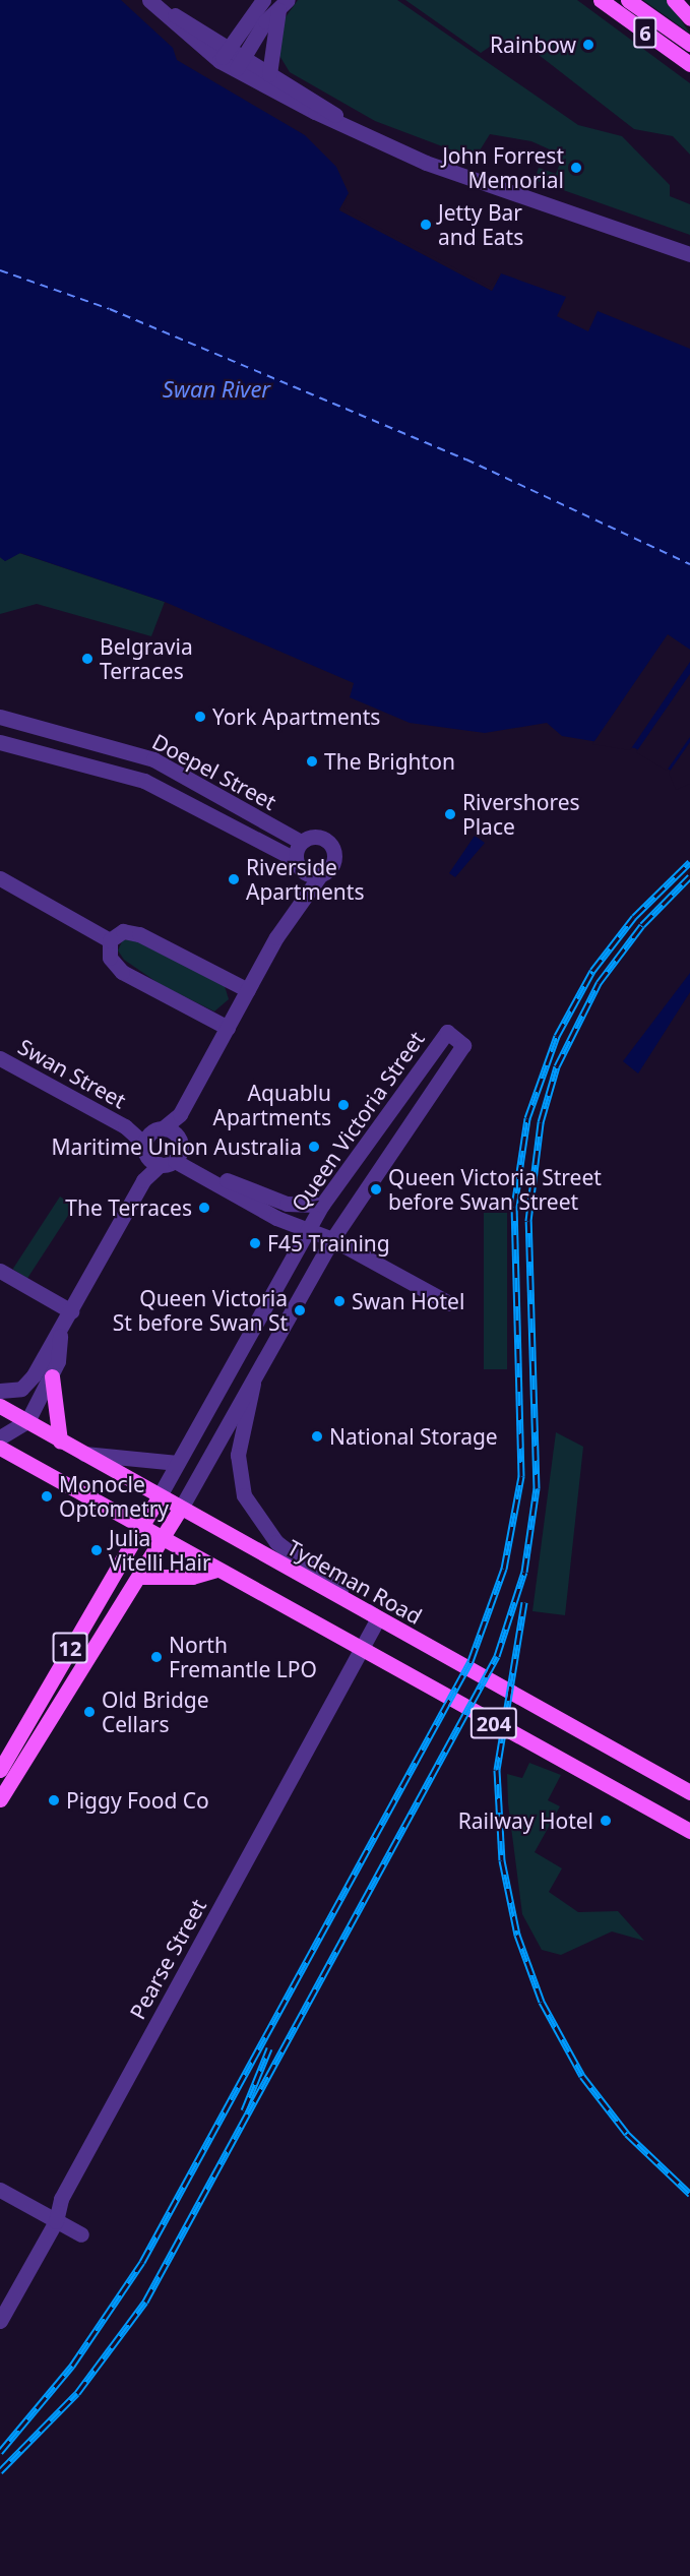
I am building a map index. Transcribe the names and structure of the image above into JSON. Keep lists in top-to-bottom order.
{
  "streets": {
    "main road": [
      "6",
      "Queen Victoria Street",
      "Tydeman Road",
      "12",
      "204"
    ],
    "street": ["Doepel Street", "Swan Street", "Pearse Street"]
  },
  "crossings": [
    ["Queen Victoria Street", "Tydeman Road"],
    ["Queen Victoria Street", "204"],
    ["Tydeman Road", "Pearse Street"],
    ["204", "Pearse Street"]
  ],
  "water": ["Swan River"],
  "places": [
    "Rainbow",
    "John Forrest Memorial",
    "Jetty Bar and Eats",
    "Belgravia Terraces",
    "York Apartments",
    "The Brighton",
    "Rivershores Place",
    "Riverside Apartments",
    "Aquablu Apartments",
    "Maritime Union Australia",
    "Queen Victoria Street before Swan Street",
    "The Terraces",
    "F45 Training",
    "Swan Hotel",
    "Queen Victoria St before Swan St",
    "National Storage",
    "Monocle Optometry",
    "Julia Vitelli Hair",
    "North Fremantle LPO",
    "Old Bridge Cellars",
    "Piggy Food Co",
    "Railway Hotel"
  ]
}
